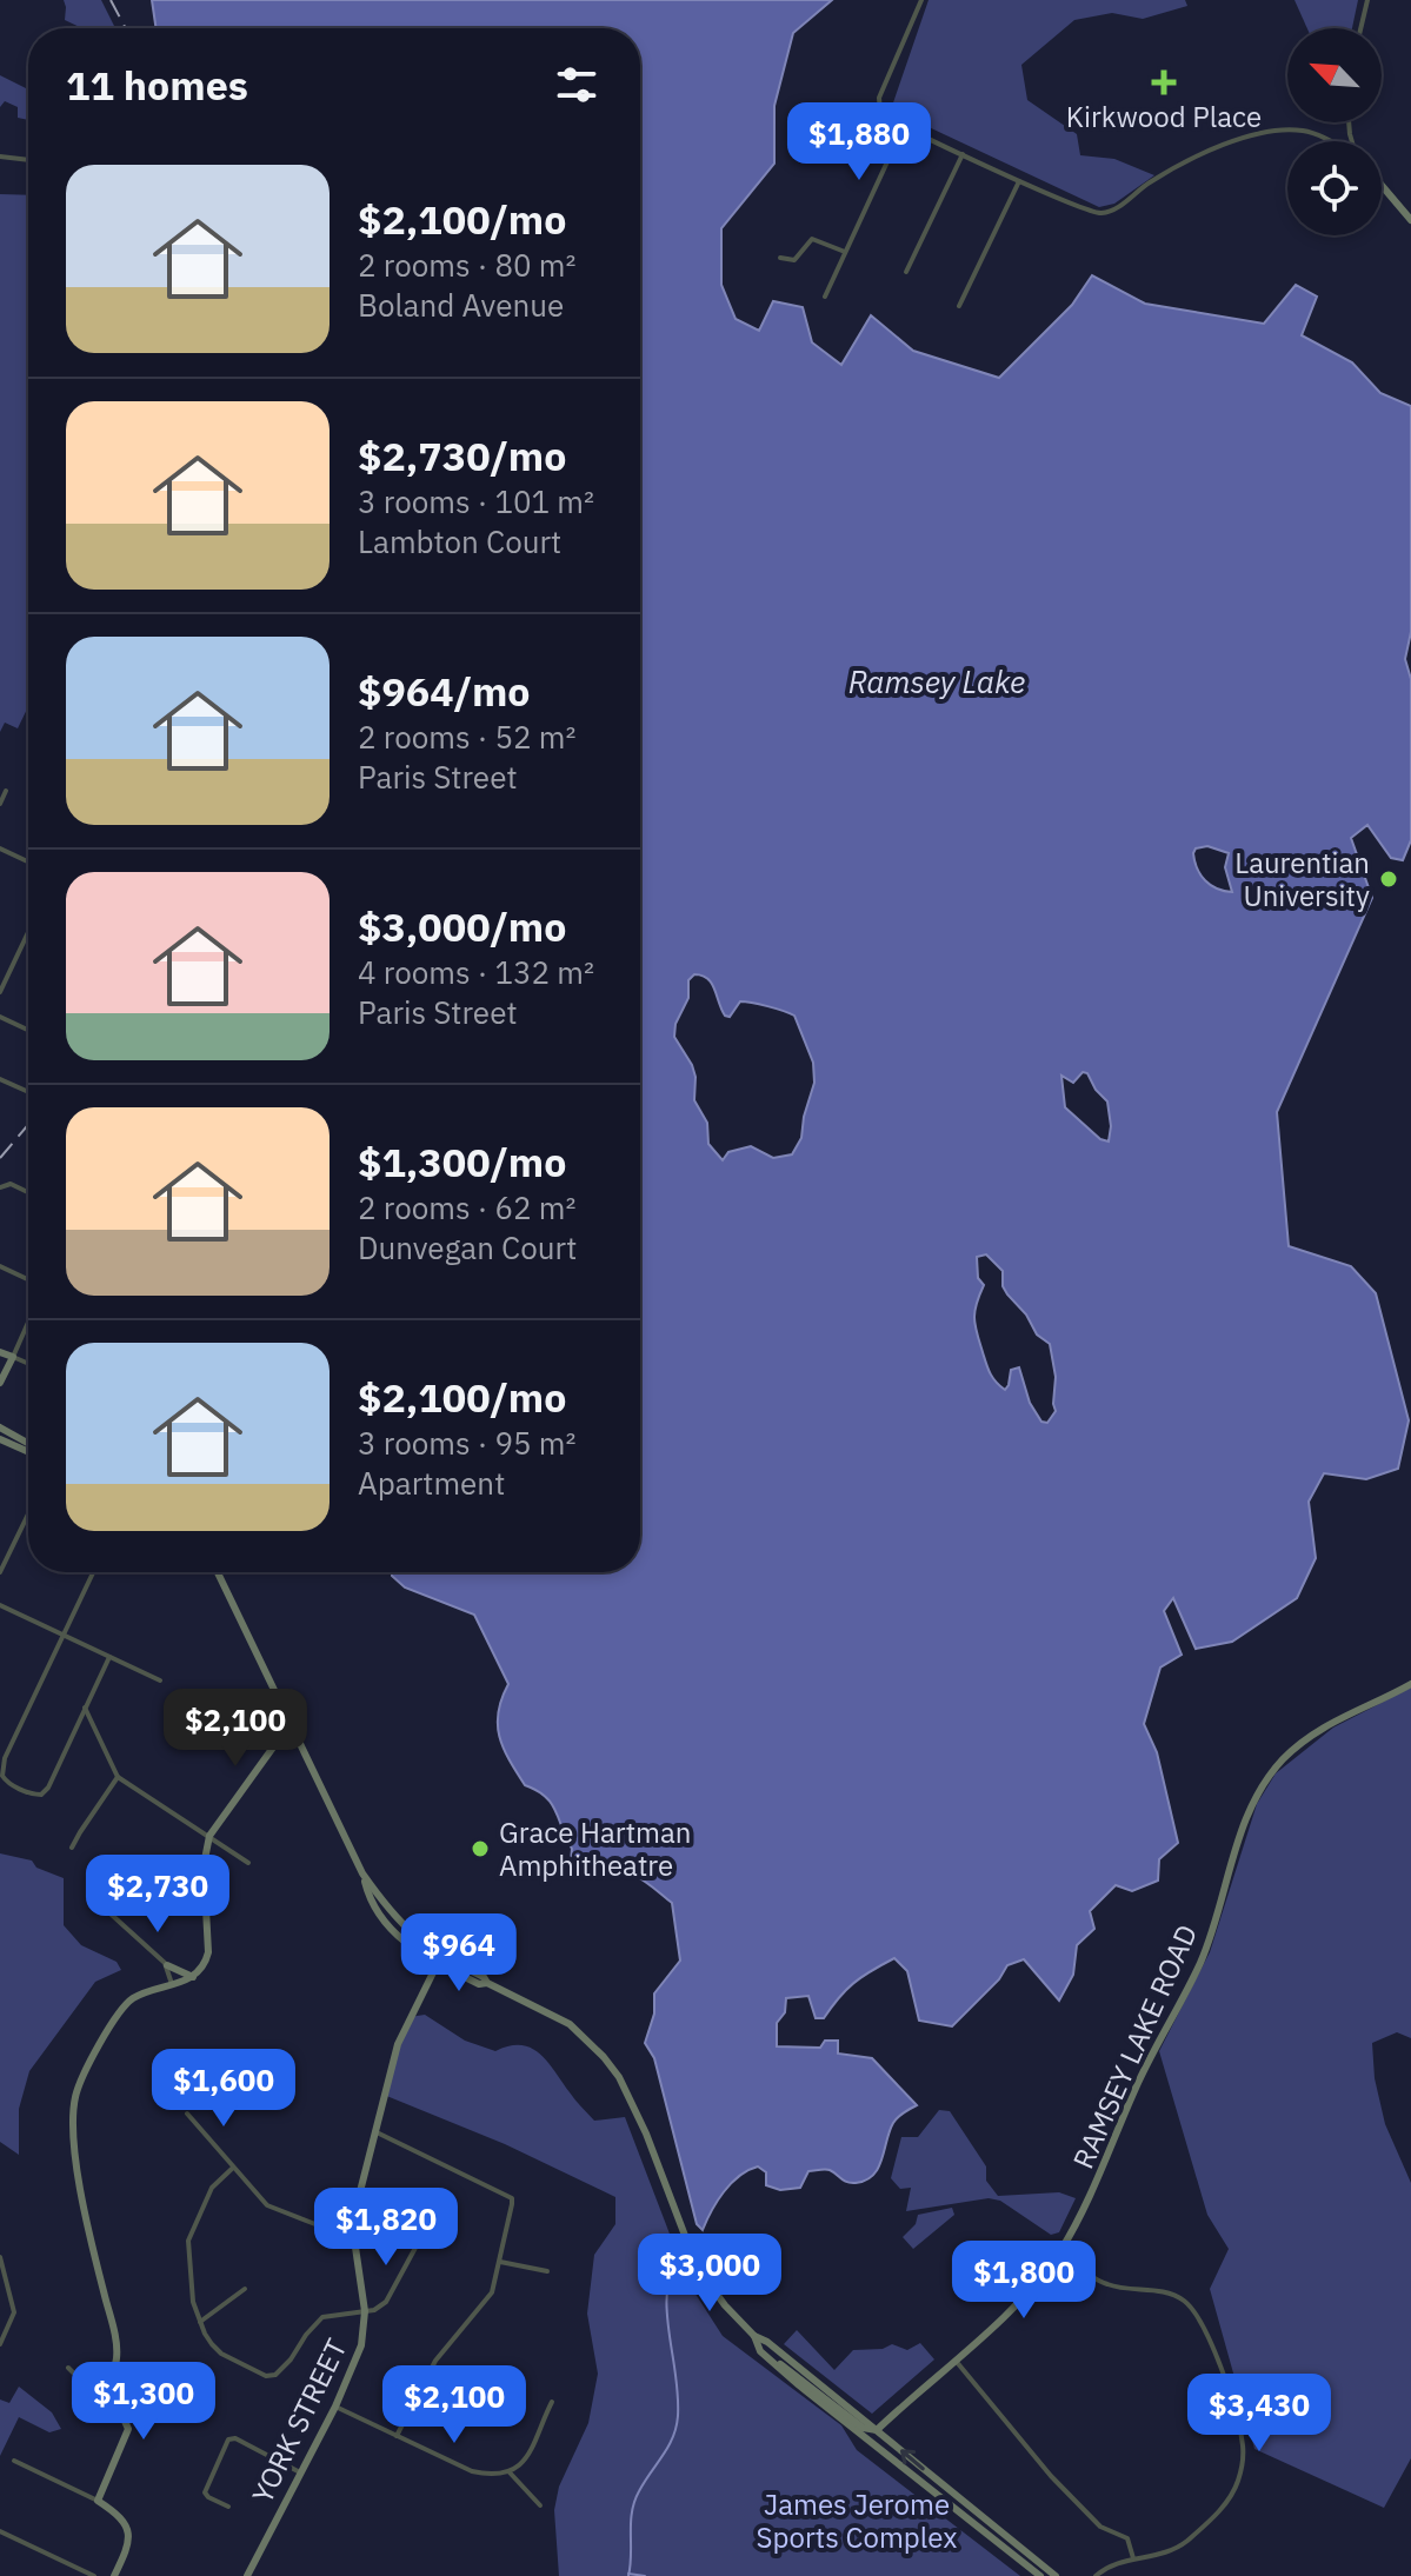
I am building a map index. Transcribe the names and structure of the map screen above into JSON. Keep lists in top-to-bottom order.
{
  "streets": {
    "street": ["RAMSEY LAKE ROAD", "YORK STREET"]
  },
  "water": ["Ramsey Lake"],
  "parks": ["James Jerome Sports Complex"],
  "places": {
    "health": ["Kirkwood Place"],
    "other": ["Laurentian University", "Grace Hartman Amphitheatre"]
  },
  "north": "top left",
  "page": {
    "heading": "11 homes",
    "price": [
      "$1,880",
      "$2,100",
      "$2,730",
      "$964",
      "$1,600",
      "$1,820",
      "$3,000",
      "$1,800",
      "$1,300",
      "$2,100",
      "$3,430"
    ],
    "list": [
      {
        "name": "$2,100/mo",
        "note": "2 rooms · 80 m² · Boland Avenue"
      },
      {
        "name": "$2,730/mo",
        "note": "3 rooms · 101 m² · Lambton Court"
      },
      {
        "name": "$964/mo",
        "note": "2 rooms · 52 m² · Paris Street"
      },
      {
        "name": "$3,000/mo",
        "note": "4 rooms · 132 m² · Paris Street"
      },
      {
        "name": "$1,300/mo",
        "note": "2 rooms · 62 m² · Dunvegan Court"
      },
      {
        "name": "$2,100/mo",
        "note": "3 rooms · 95 m² · Apartment"
      }
    ]
  }
}
